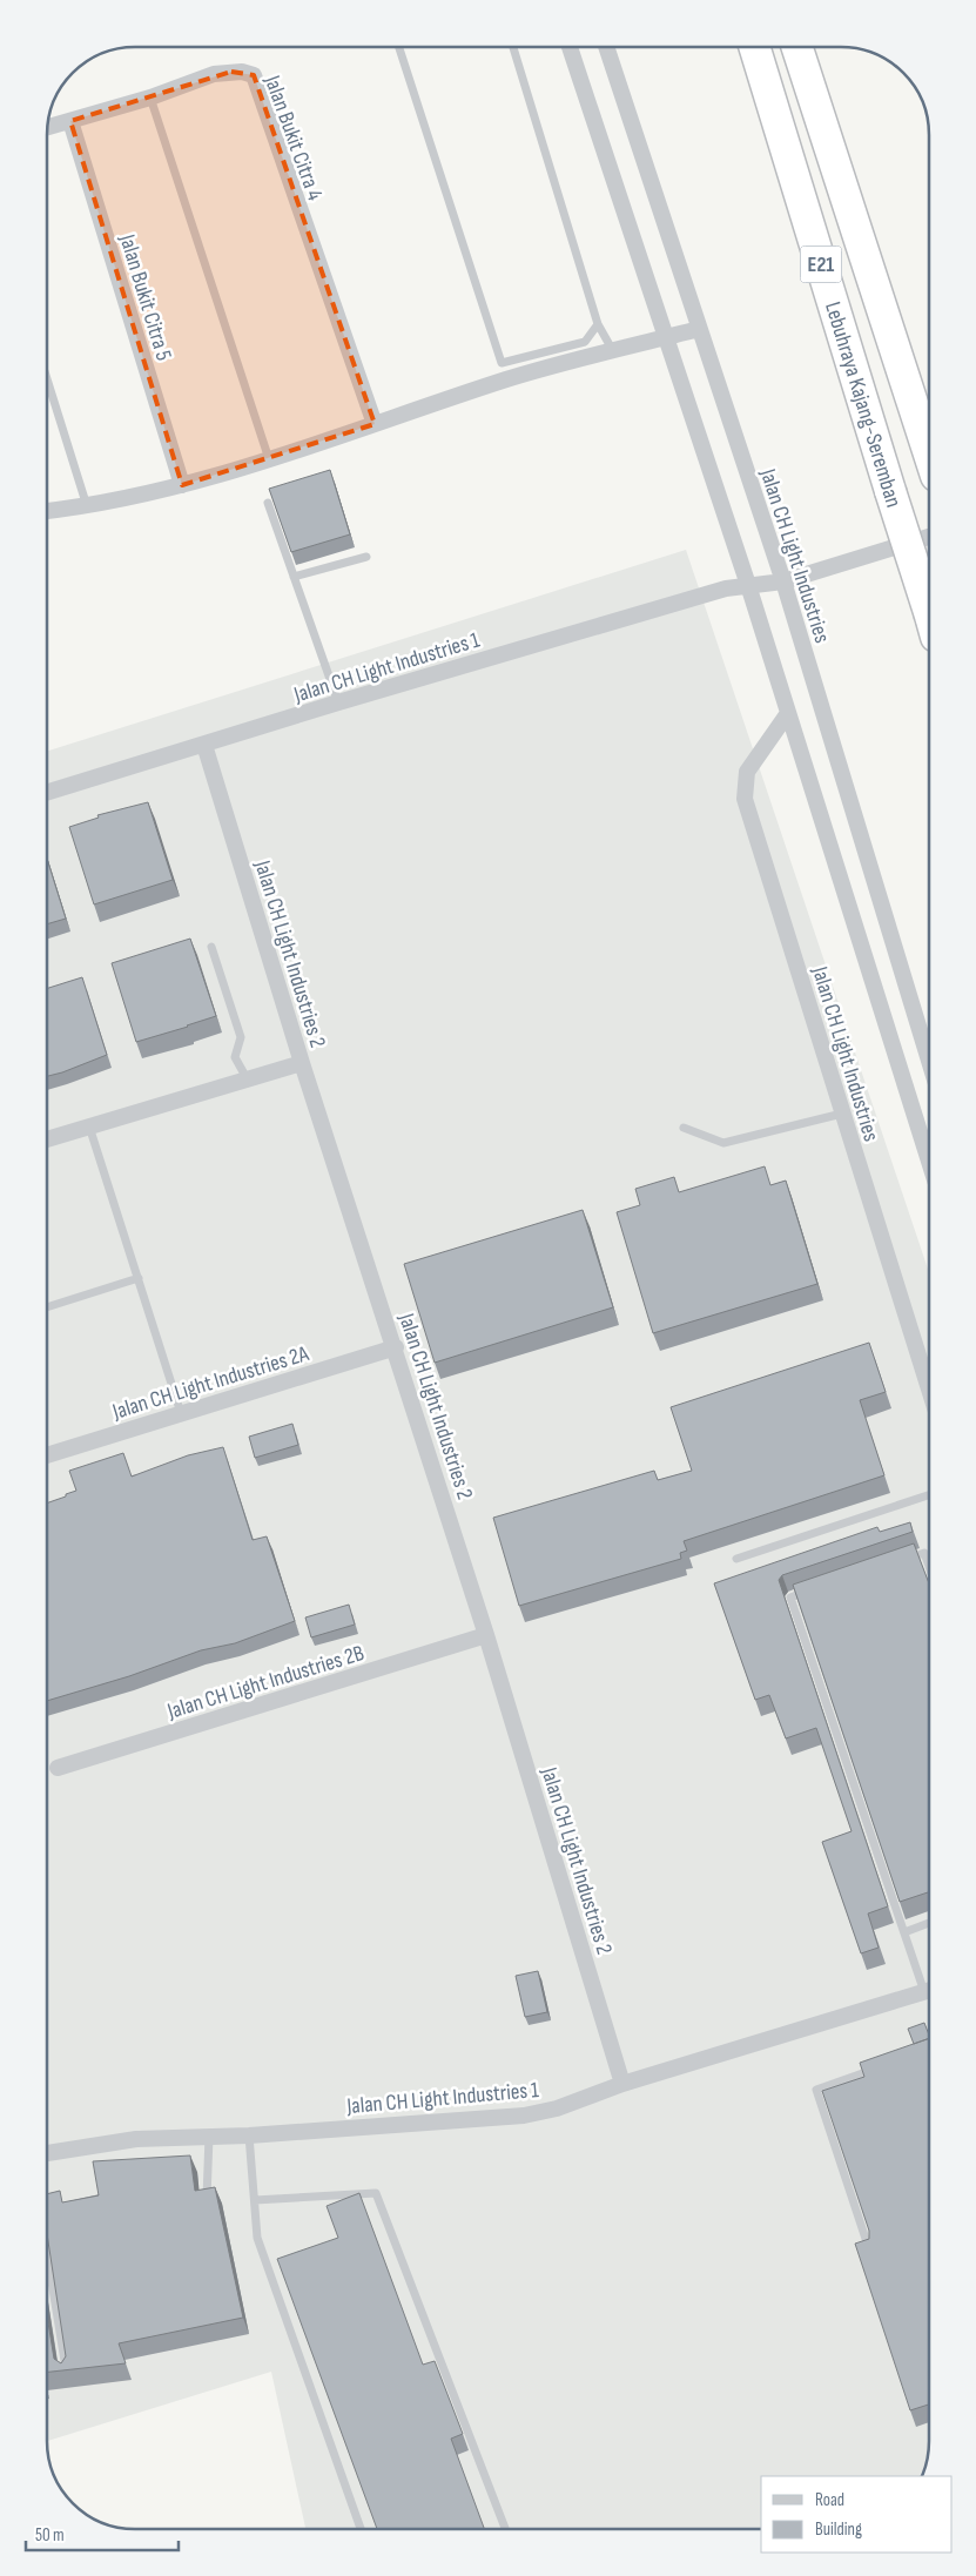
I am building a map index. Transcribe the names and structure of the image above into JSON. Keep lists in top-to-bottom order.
{
  "streets": {
    "highway": ["E21", "Lebuhraya Kajang-Seremban"],
    "street": [
      "Jalan Bukit Citra 4",
      "Jalan Bukit Citra 5",
      "Jalan CH Light Industries",
      "Jalan CH Light Industries 1",
      "Jalan CH Light Industries 2",
      "Jalan CH Light Industries 2A",
      "Jalan CH Light Industries 2B"
    ]
  },
  "crossings": [
    ["Jalan Bukit Citra 4", "Jalan Bukit Citra 5"],
    ["Jalan CH Light Industries", "Jalan CH Light Industries 1"],
    ["Jalan CH Light Industries 1", "Jalan CH Light Industries 2"],
    ["Jalan CH Light Industries 2", "Jalan CH Light Industries 2A"],
    ["Jalan CH Light Industries 2", "Jalan CH Light Industries 2B"]
  ],
  "legend": ["Road", "Building"],
  "scale_bar": "50 m"
}
